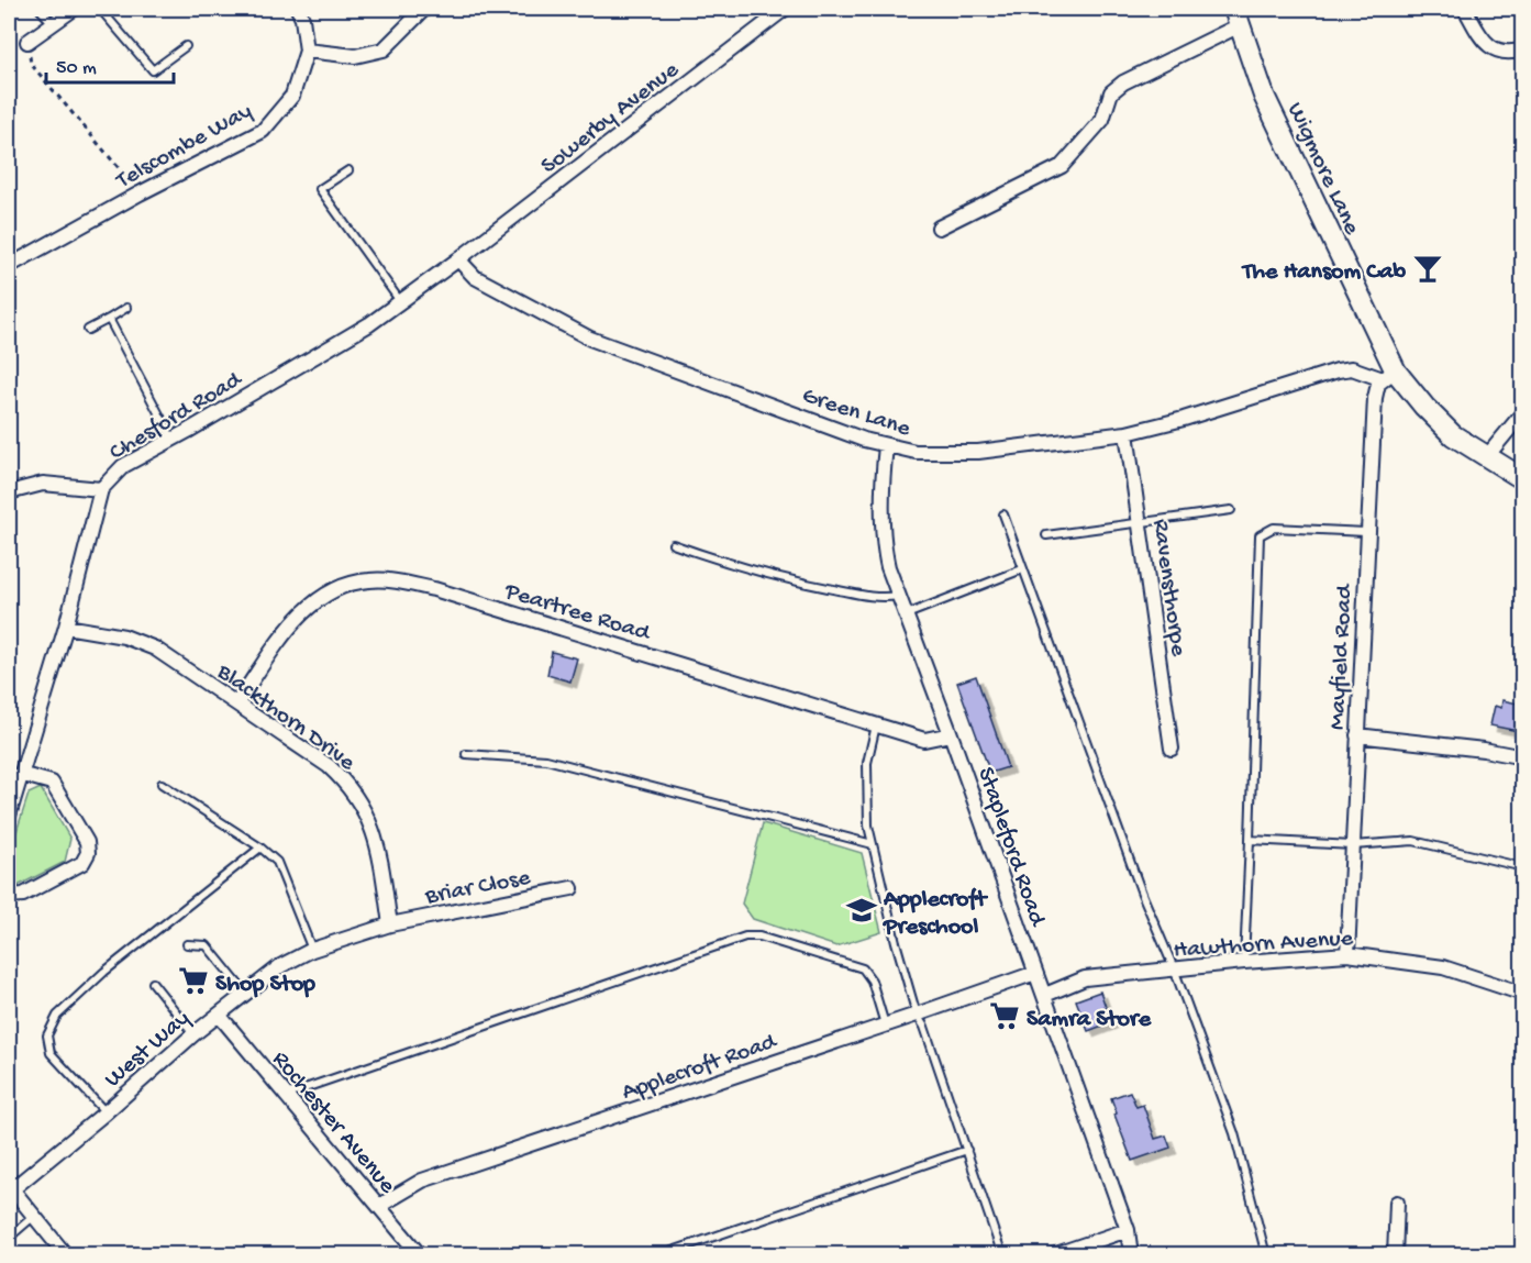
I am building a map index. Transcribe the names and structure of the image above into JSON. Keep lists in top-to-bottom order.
{
  "streets": {
    "street": [
      "Sowerby Avenue",
      "Telscombe Way",
      "Wigmore Lane",
      "Green Lane",
      "Chesford Road",
      "Ravensthorpe",
      "Peartree Road",
      "Mayfield Road",
      "Blackthorn Drive",
      "Stapleford Road",
      "Briar Close",
      "Hawthorn Avenue",
      "West Way",
      "Applecroft Road",
      "Rochester Avenue"
    ]
  },
  "crossings": [
    ["Sowerby Avenue", "Green Lane"],
    ["Sowerby Avenue", "Chesford Road"],
    ["Wigmore Lane", "Green Lane"],
    ["Wigmore Lane", "Mayfield Road"],
    ["Green Lane", "Chesford Road"],
    ["Green Lane", "Ravensthorpe"],
    ["Green Lane", "Mayfield Road"],
    ["Green Lane", "Stapleford Road"],
    ["Chesford Road", "Blackthorn Drive"],
    ["Peartree Road", "Blackthorn Drive"],
    ["Peartree Road", "Stapleford Road"],
    ["Mayfield Road", "Hawthorn Avenue"],
    ["Blackthorn Drive", "Briar Close"],
    ["Blackthorn Drive", "West Way"],
    ["Stapleford Road", "Hawthorn Avenue"],
    ["Stapleford Road", "Applecroft Road"],
    ["Briar Close", "West Way"],
    ["West Way", "Rochester Avenue"],
    ["Applecroft Road", "Rochester Avenue"]
  ],
  "places": {
    "bar": ["The Hansom Cab"],
    "school or university": ["Applecroft Preschool"],
    "supermarket": ["Shop Stop", "Samra Store"]
  },
  "scale_bar": "50 m"
}
